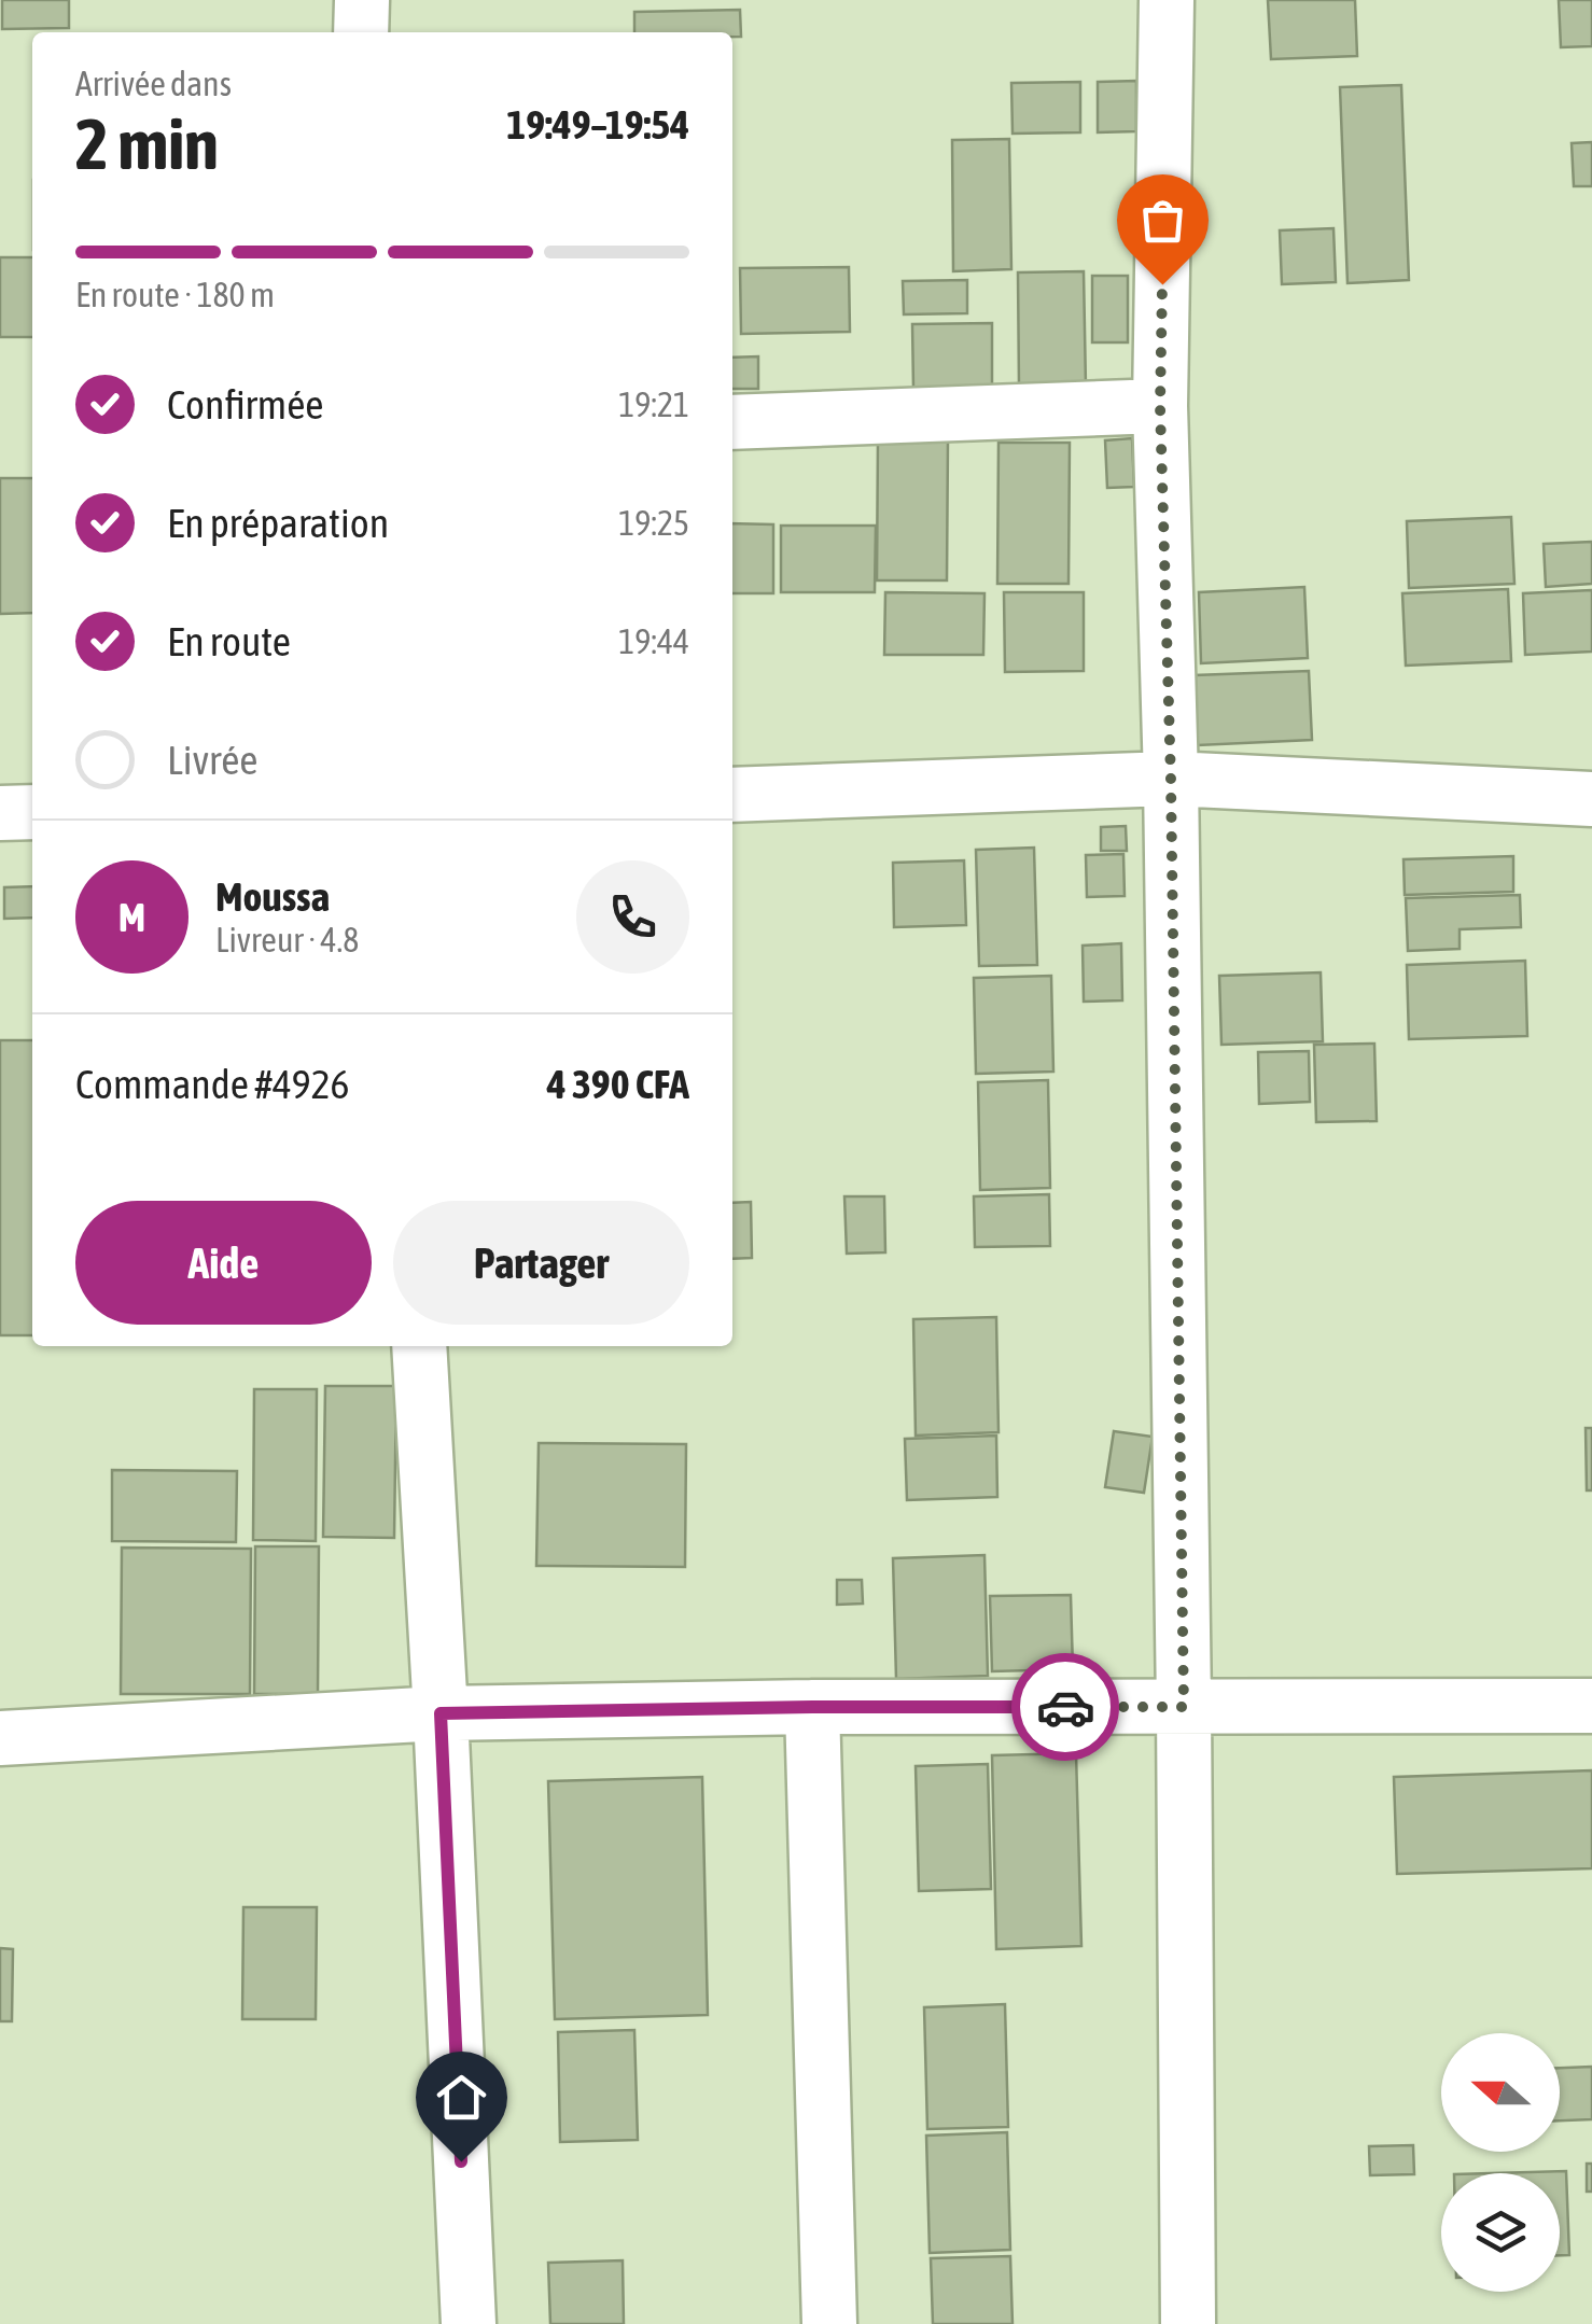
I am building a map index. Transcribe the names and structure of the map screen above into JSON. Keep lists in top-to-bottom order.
{
  "north": "left",
  "page": {
    "heading": ["2 min", "Arrivée dans", "19:49–19:54"],
    "panel": [
      "Moussa",
      "Livreur · 4.8",
      "Commande #4926",
      "4 390 CFA"
    ],
    "bar": "En route · 180 m",
    "list": [
      ["Confirmée", "19:21"],
      ["En préparation", "19:25"],
      ["En route", "19:44"],
      "Livrée"
    ],
    "round": "M",
    "buttons": ["Aide", "Partager"]
  }
}
